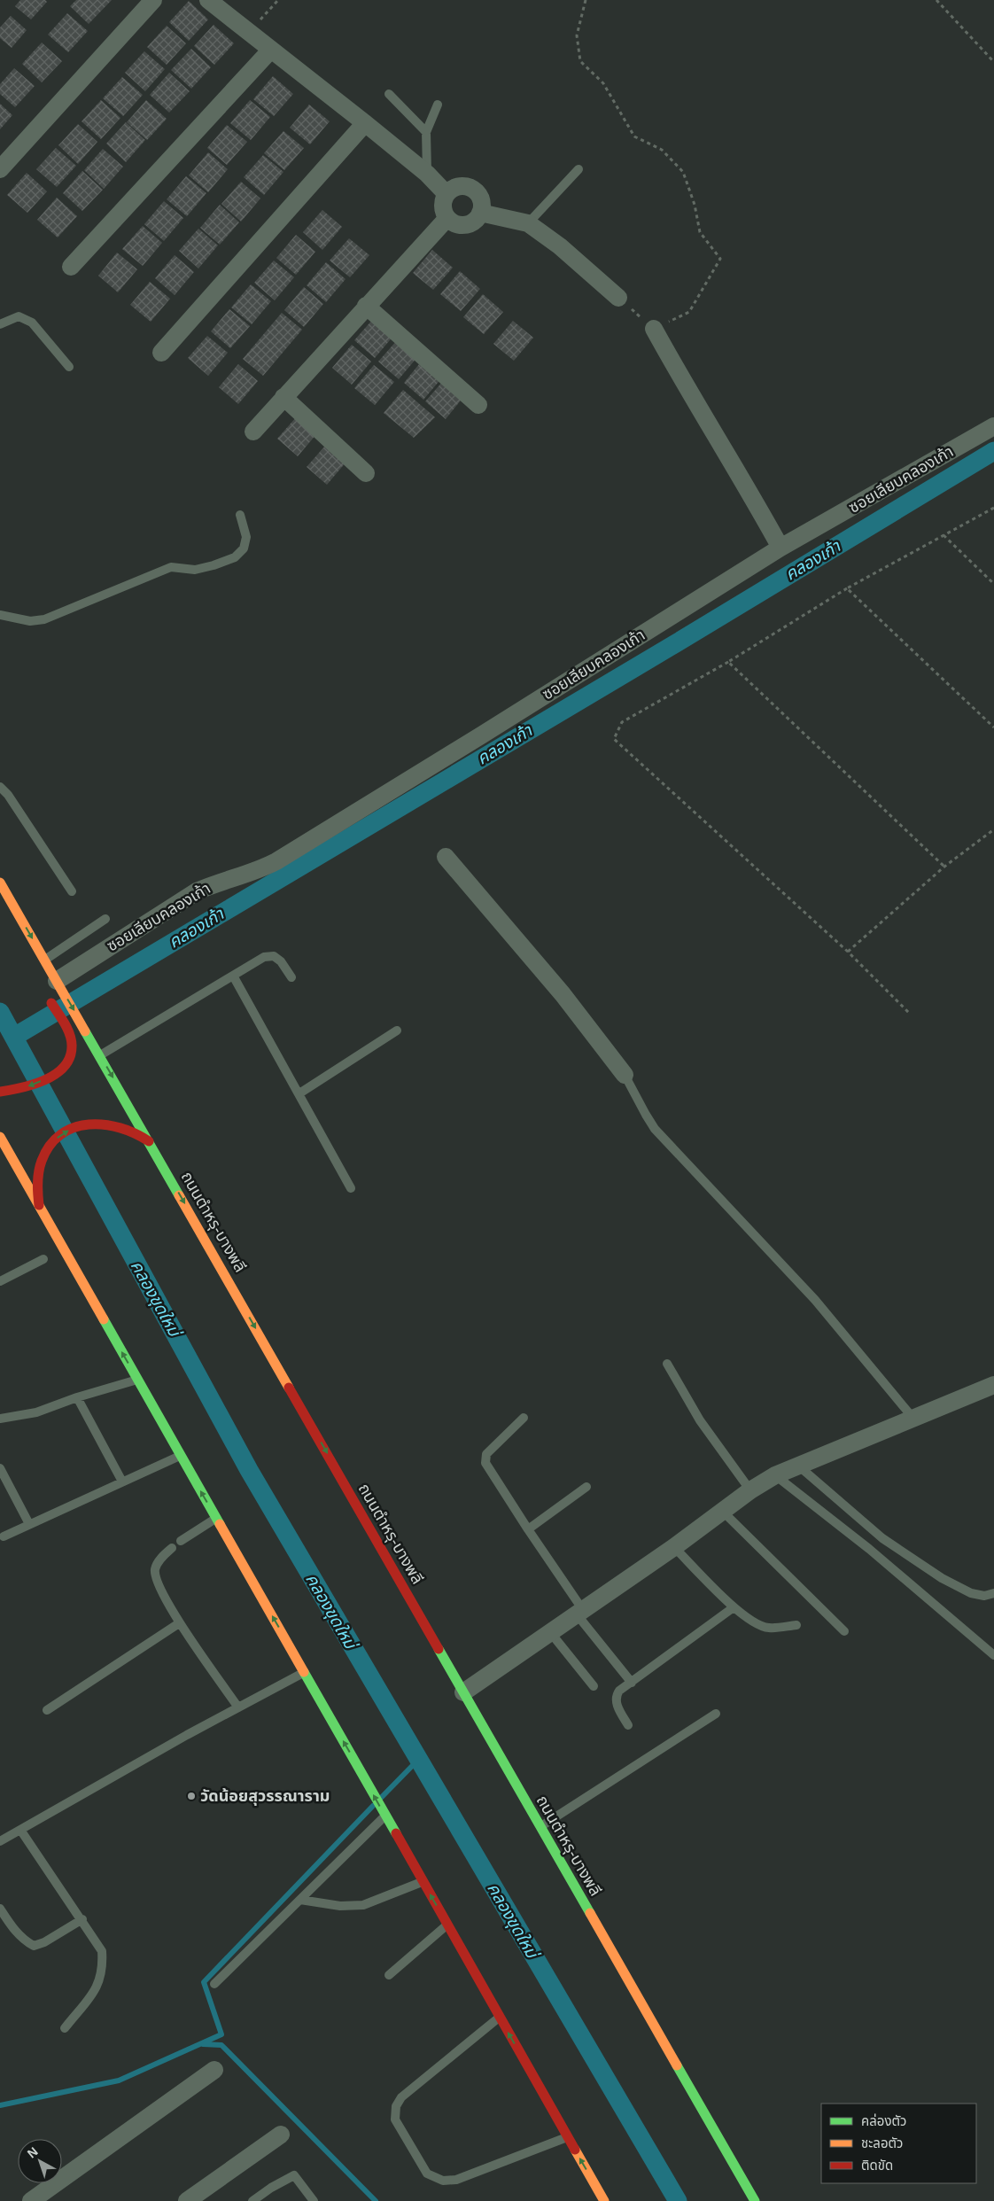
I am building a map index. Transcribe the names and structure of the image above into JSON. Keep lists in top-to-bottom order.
{
  "streets": {
    "main road": ["ถนนตำหรุ-บางพลี"],
    "street": ["ซอยเลียบคลองเก้า"]
  },
  "crossings": [
    ["ซอยเลียบคลองเก้า", "ถนนตำหรุ-บางพลี"]
  ],
  "one_way": ["ถนนตำหรุ-บางพลี"],
  "water": ["คลองเก้า", "คลองขุดใหม่"],
  "places": ["วัดน้อยสุวรรณาราม"],
  "legend": ["คล่องตัว", "ชะลอตัว", "ติดขัด"],
  "north": "top left"
}
